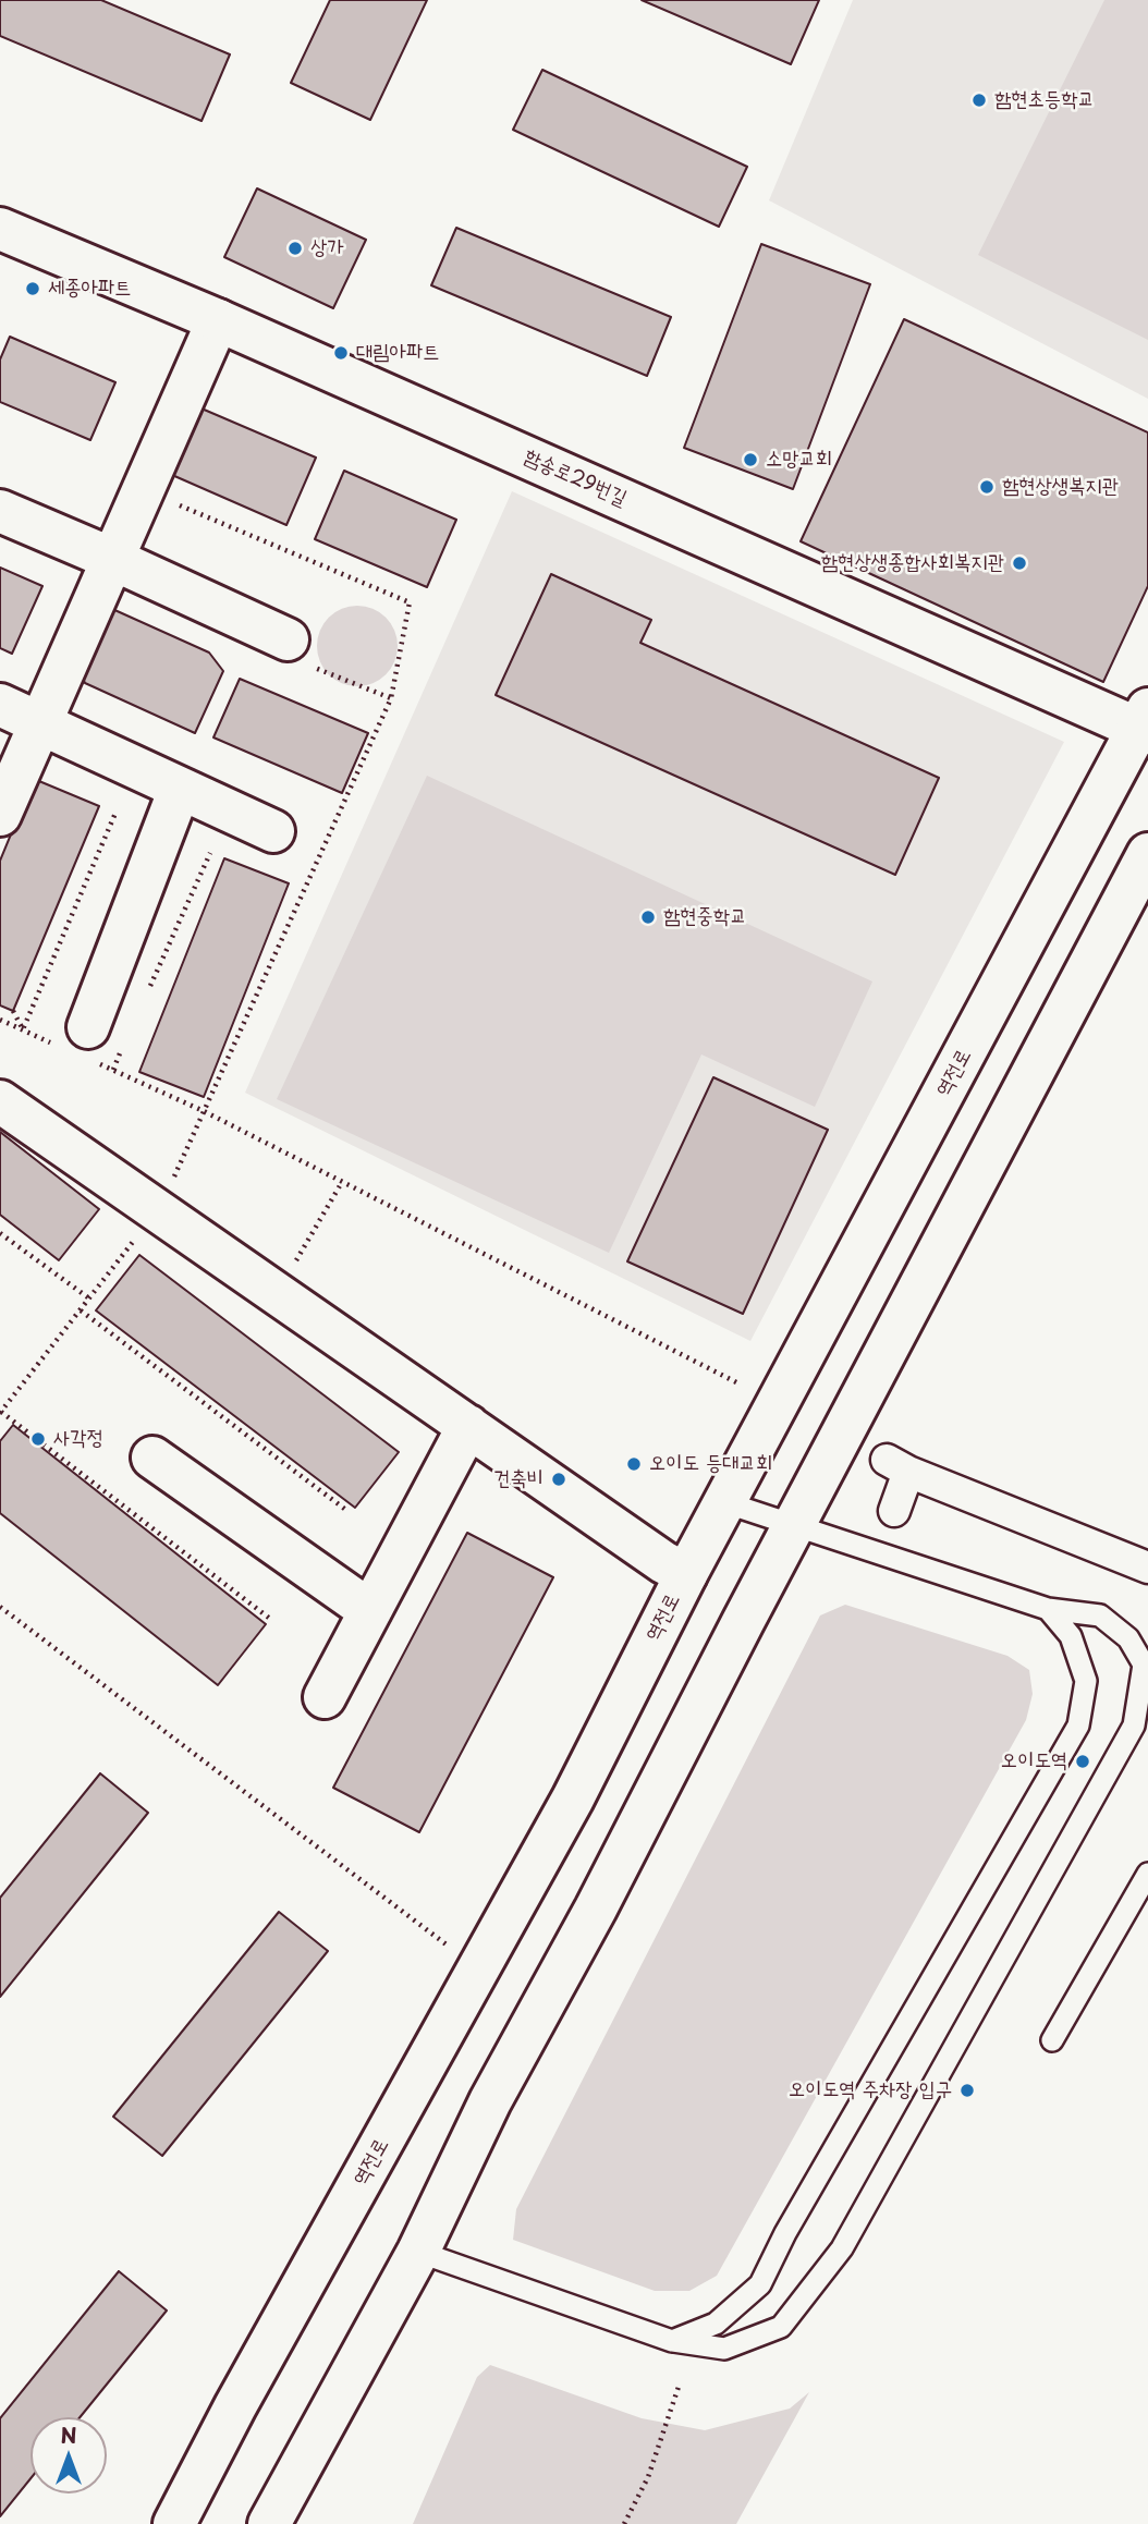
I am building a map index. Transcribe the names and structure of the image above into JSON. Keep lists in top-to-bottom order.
{
  "streets": {
    "street": ["함송로29번길", "역전로"]
  },
  "crossings": [
    ["함송로29번길", "역전로"]
  ],
  "places": [
    "함현초등학교",
    "상가",
    "세종아파트",
    "대림아파트",
    "소망교회",
    "함현상생복지관",
    "함현상생종합사회복지관",
    "함현중학교",
    "사각정",
    "오이도 등대교회",
    "건축비",
    "오이도역",
    "오이도역 주차장 입구"
  ],
  "north": "top"
}
